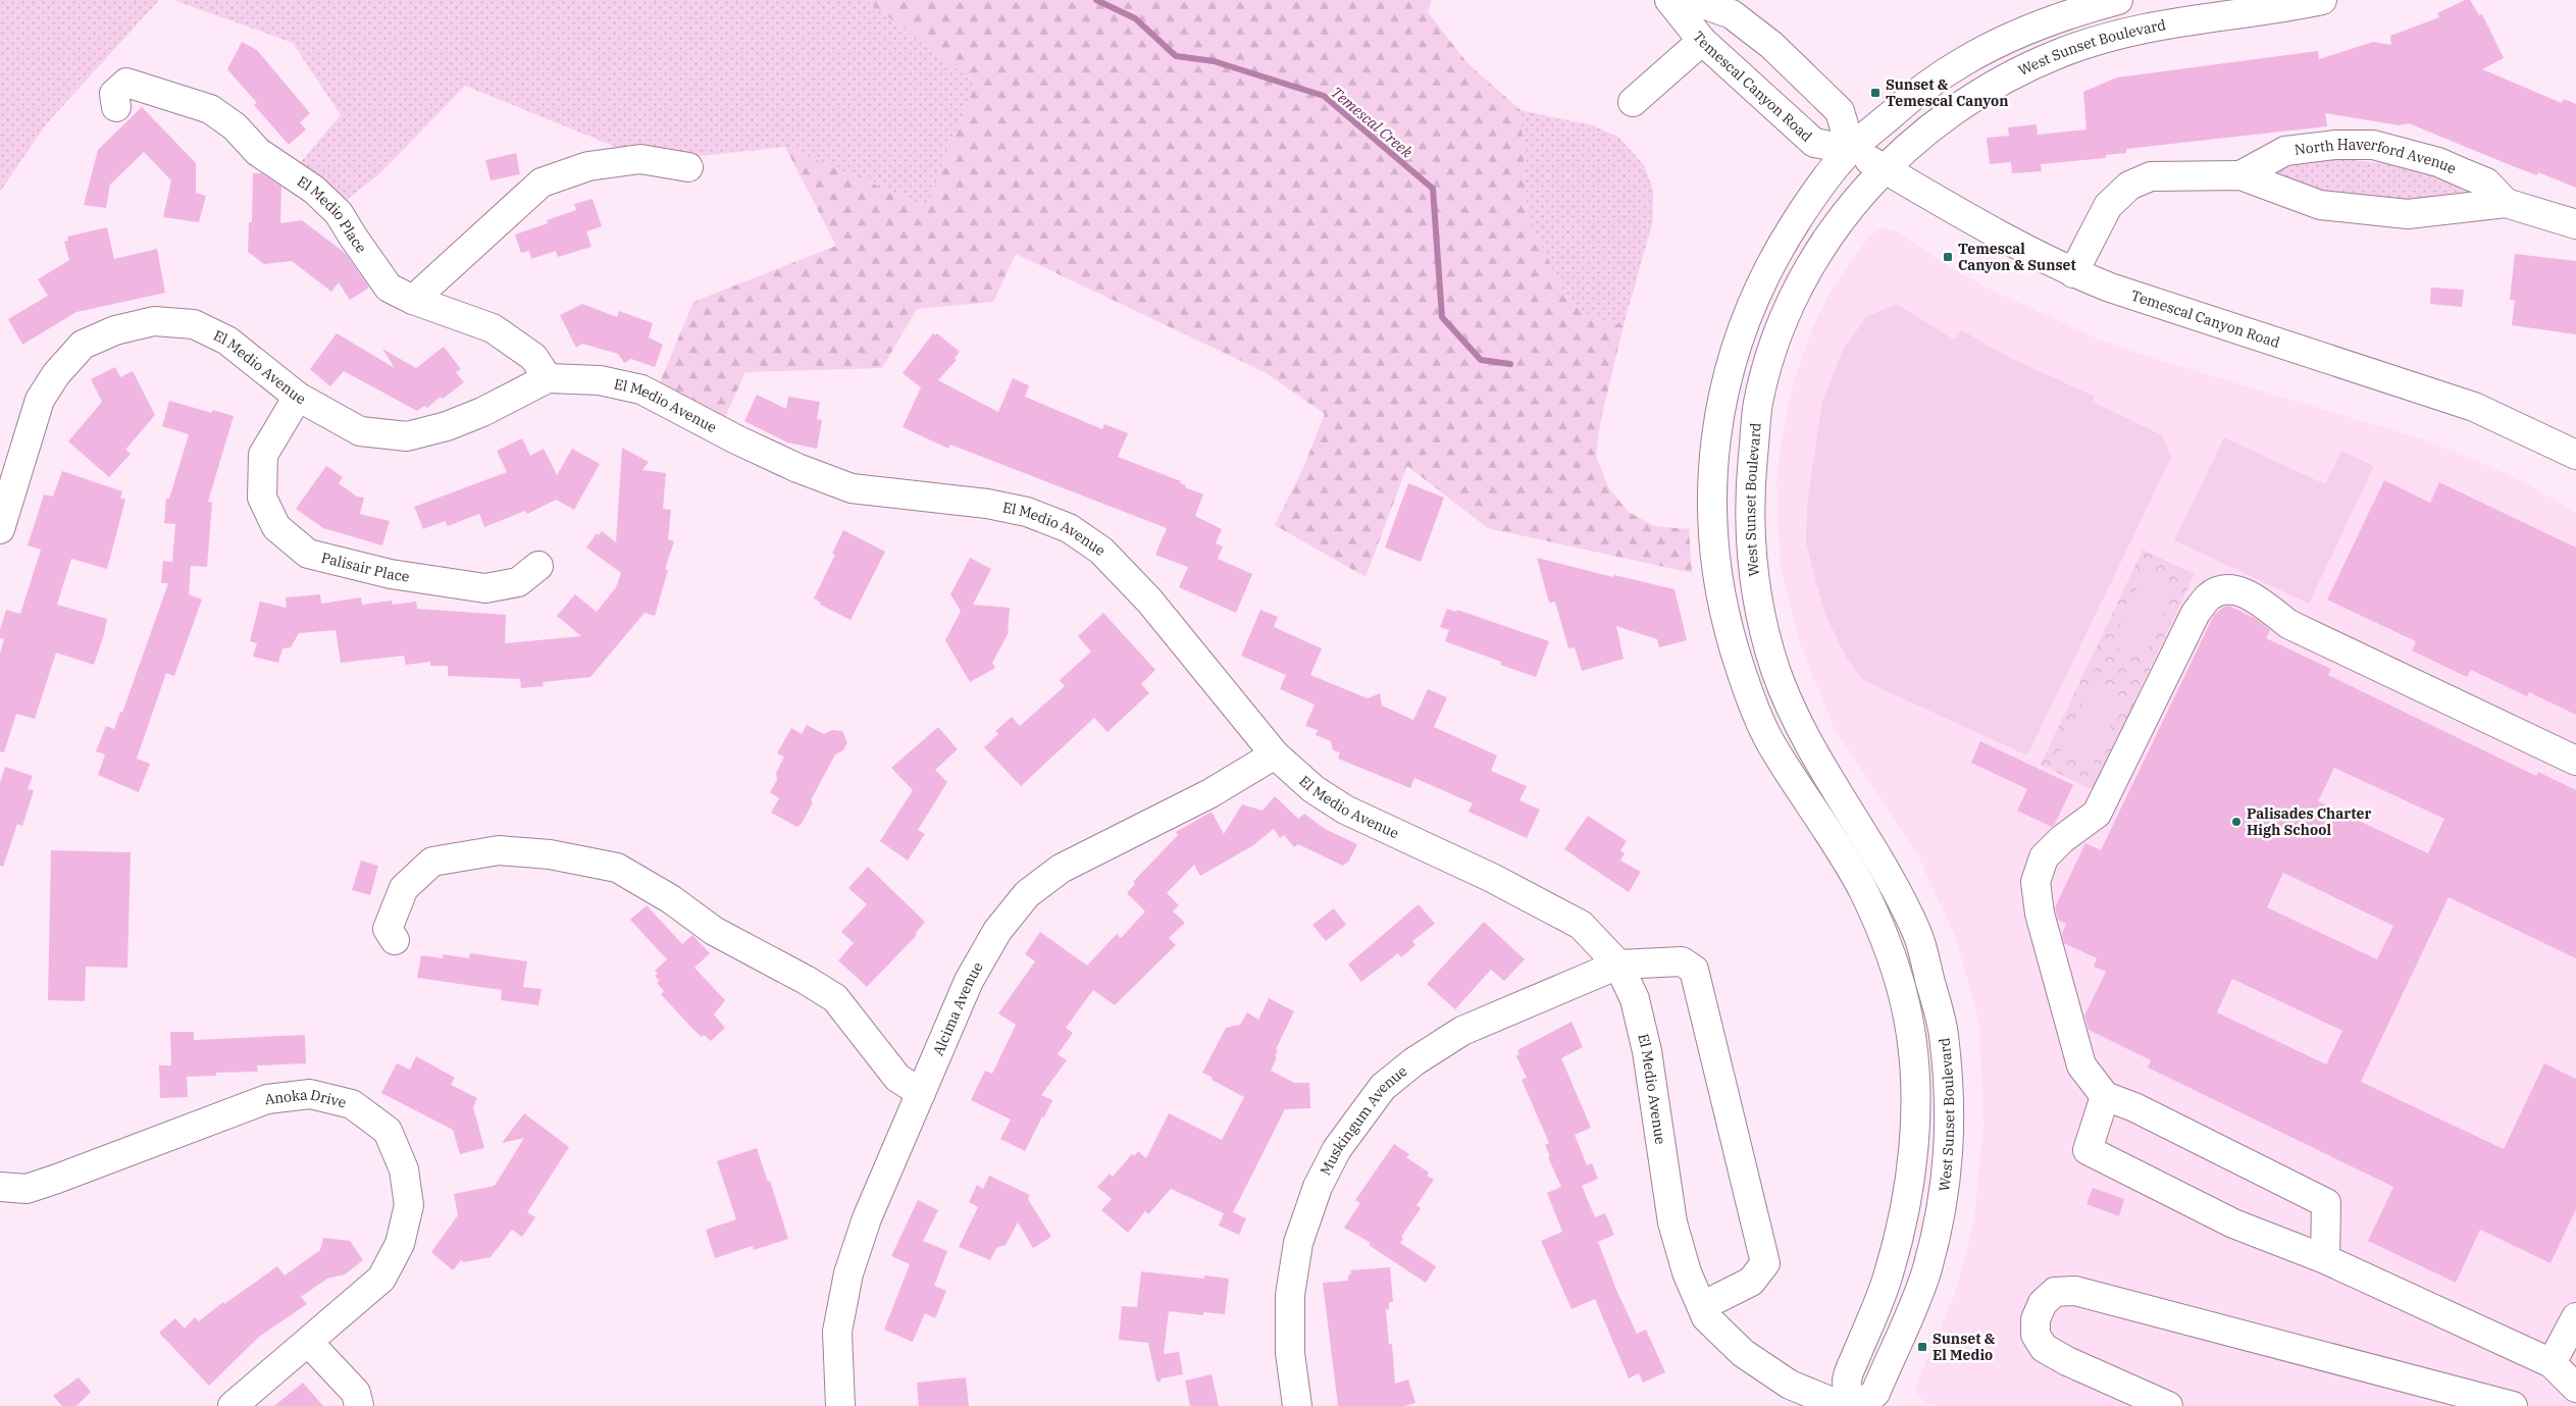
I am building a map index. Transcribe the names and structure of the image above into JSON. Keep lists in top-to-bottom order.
{
  "streets": {
    "street": [
      "West Sunset Boulevard",
      "Temescal Canyon Road",
      "North Haverford Avenue",
      "El Medio Place",
      "El Medio Avenue",
      "Palisair Place",
      "Alcima Avenue",
      "Anoka Drive",
      "Muskingum Avenue"
    ]
  },
  "crossings": [
    ["West Sunset Boulevard", "Temescal Canyon Road"],
    ["Temescal Canyon Road", "North Haverford Avenue"],
    ["El Medio Place", "El Medio Avenue"],
    ["El Medio Avenue", "Palisair Place"],
    ["El Medio Avenue", "Alcima Avenue"],
    ["El Medio Avenue", "Muskingum Avenue"]
  ],
  "water": ["Temescal Creek"],
  "places": {
    "transit": ["Sunset & Temescal Canyon", "Temescal Canyon & Sunset", "Sunset & El Medio"],
    "other": ["Palisades Charter High School"]
  }
}
